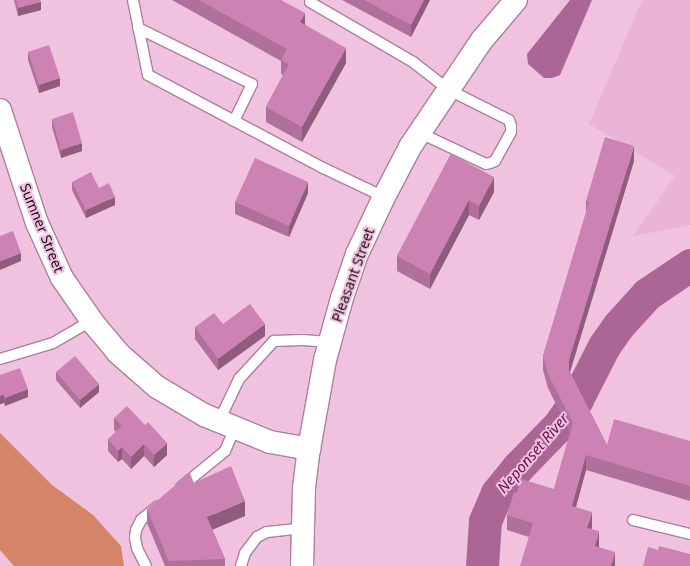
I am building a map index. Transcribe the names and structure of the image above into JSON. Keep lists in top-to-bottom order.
{
  "streets": {
    "street": ["Sumner Street", "Pleasant Street"]
  },
  "crossings": [
    ["Sumner Street", "Pleasant Street"]
  ],
  "water": ["Neponset River"]
}
